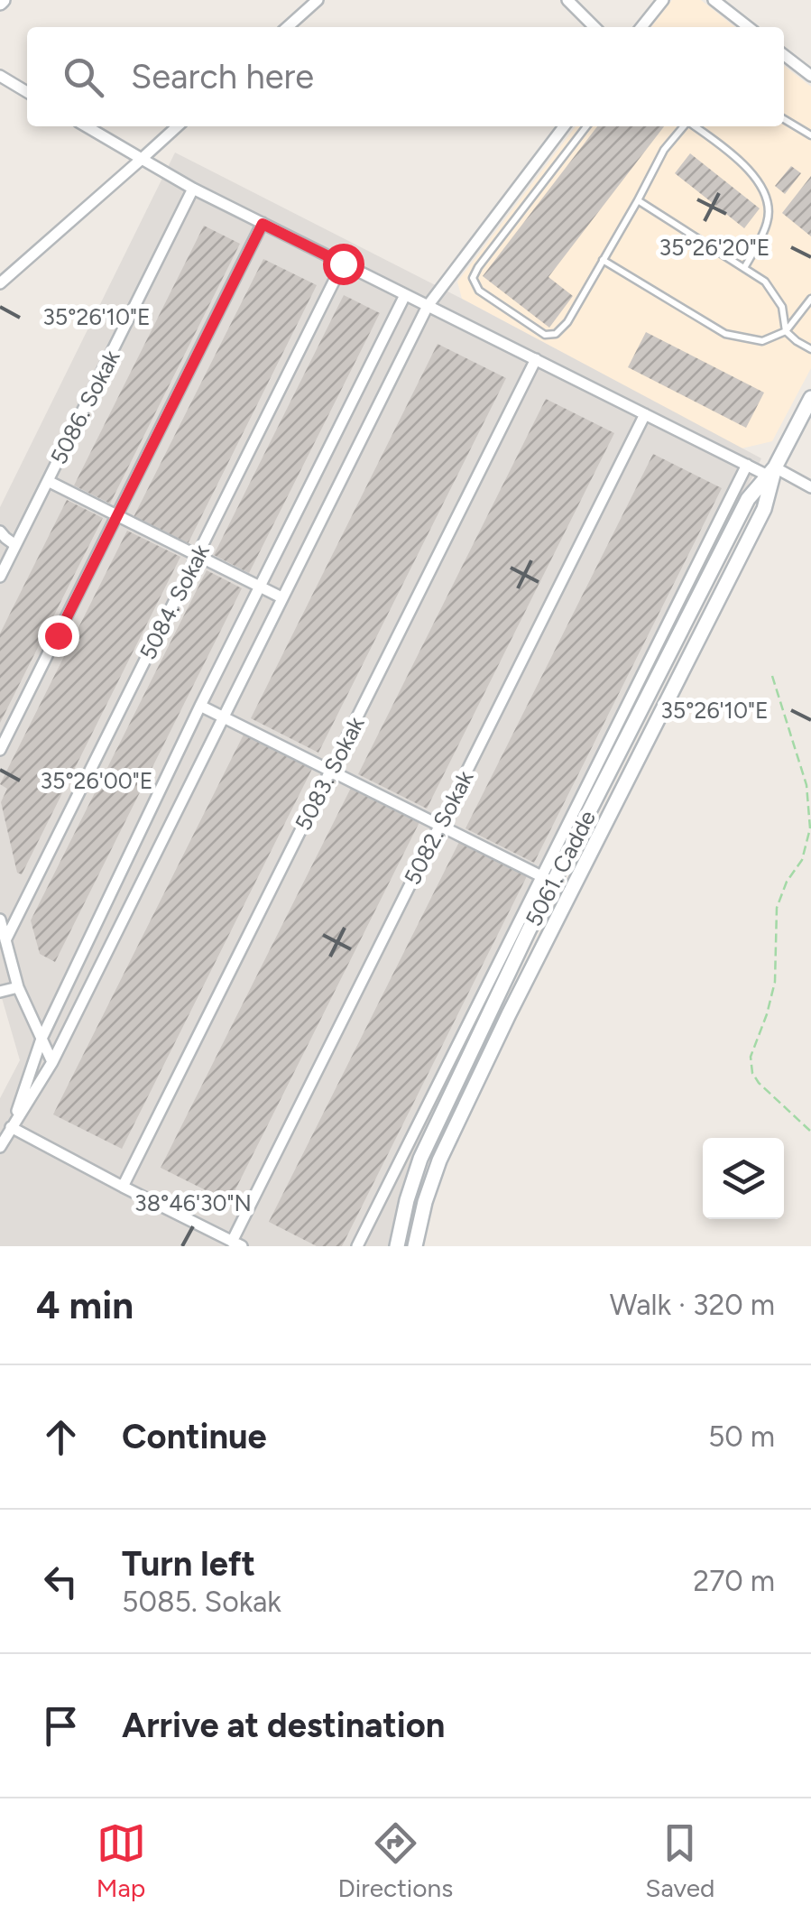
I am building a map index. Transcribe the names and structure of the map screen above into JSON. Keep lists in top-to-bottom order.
{
  "streets": {
    "street": [
      "5086. Sokak",
      "5084. Sokak",
      "5083. Sokak",
      "5082. Sokak",
      "5061. Cadde"
    ]
  },
  "page": {
    "search": "Search here",
    "heading": ["4 min", "Walk · 320 m"],
    "list": [
      ["Continue", "50 m"],
      ["Turn left", "5085. Sokak", "270 m"],
      "Arrive at destination"
    ],
    "nav": ["Map", "Directions", "Saved"]
  },
  "coordinates": [
    "35°26'20\"E",
    "35°26'10\"E",
    "35°26'00\"E",
    "38°46'30\"N"
  ]
}
